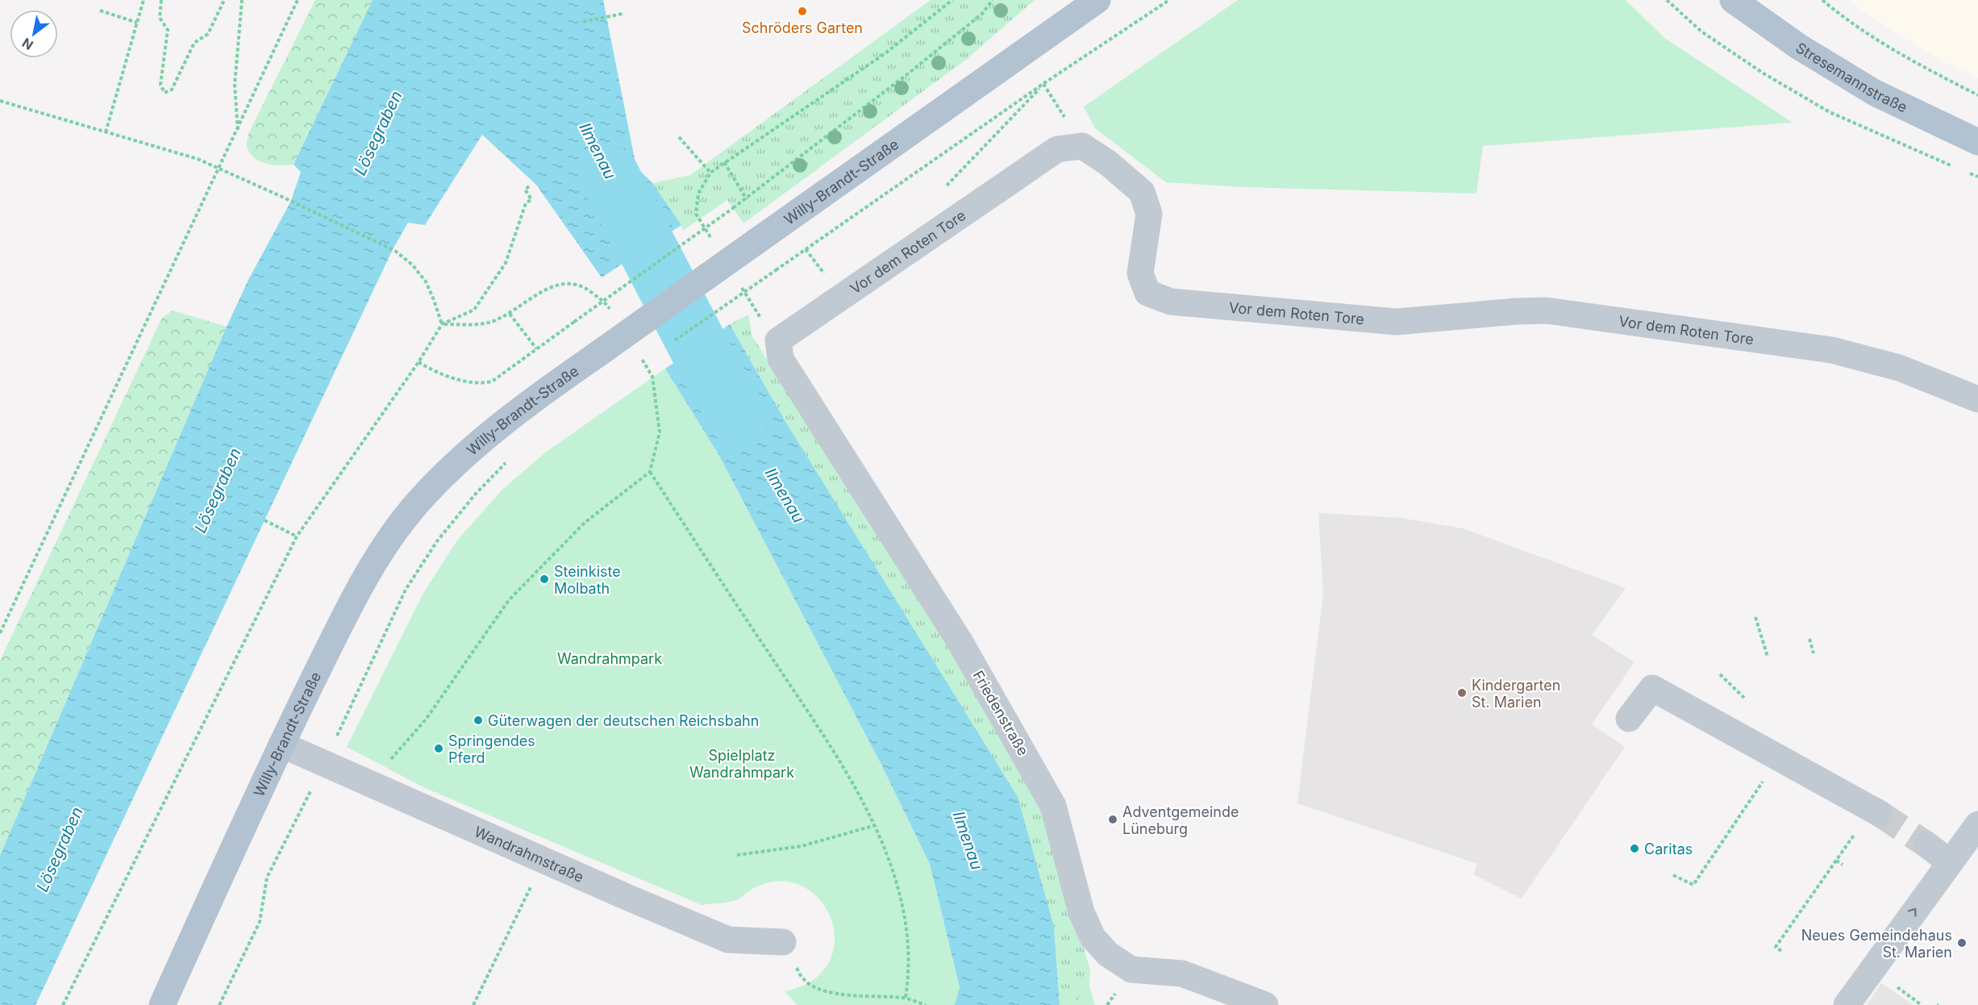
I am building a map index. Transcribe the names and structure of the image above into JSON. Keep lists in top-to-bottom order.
{
  "streets": {
    "main road": ["Stresemannstraße", "Willy-Brandt-Straße"],
    "street": ["Vor dem Roten Tore", "Friedenstraße", "Wandrahmstraße"]
  },
  "crossings": [
    ["Willy-Brandt-Straße", "Wandrahmstraße"],
    ["Vor dem Roten Tore", "Friedenstraße"]
  ],
  "water": ["Lösegraben", "Ilmenau"],
  "parks": ["Wandrahmpark", "Spielplatz Wandrahmpark"],
  "places": [
    "Schröders Garten",
    "Steinkiste Molbath",
    "Kindergarten St. Marien",
    "Güterwagen der deutschen Reichsbahn",
    "Springendes Pferd",
    "Adventgemeinde Lüneburg",
    "Caritas",
    "Neues Gemeindehaus St. Marien"
  ],
  "north": "bottom left"
}
